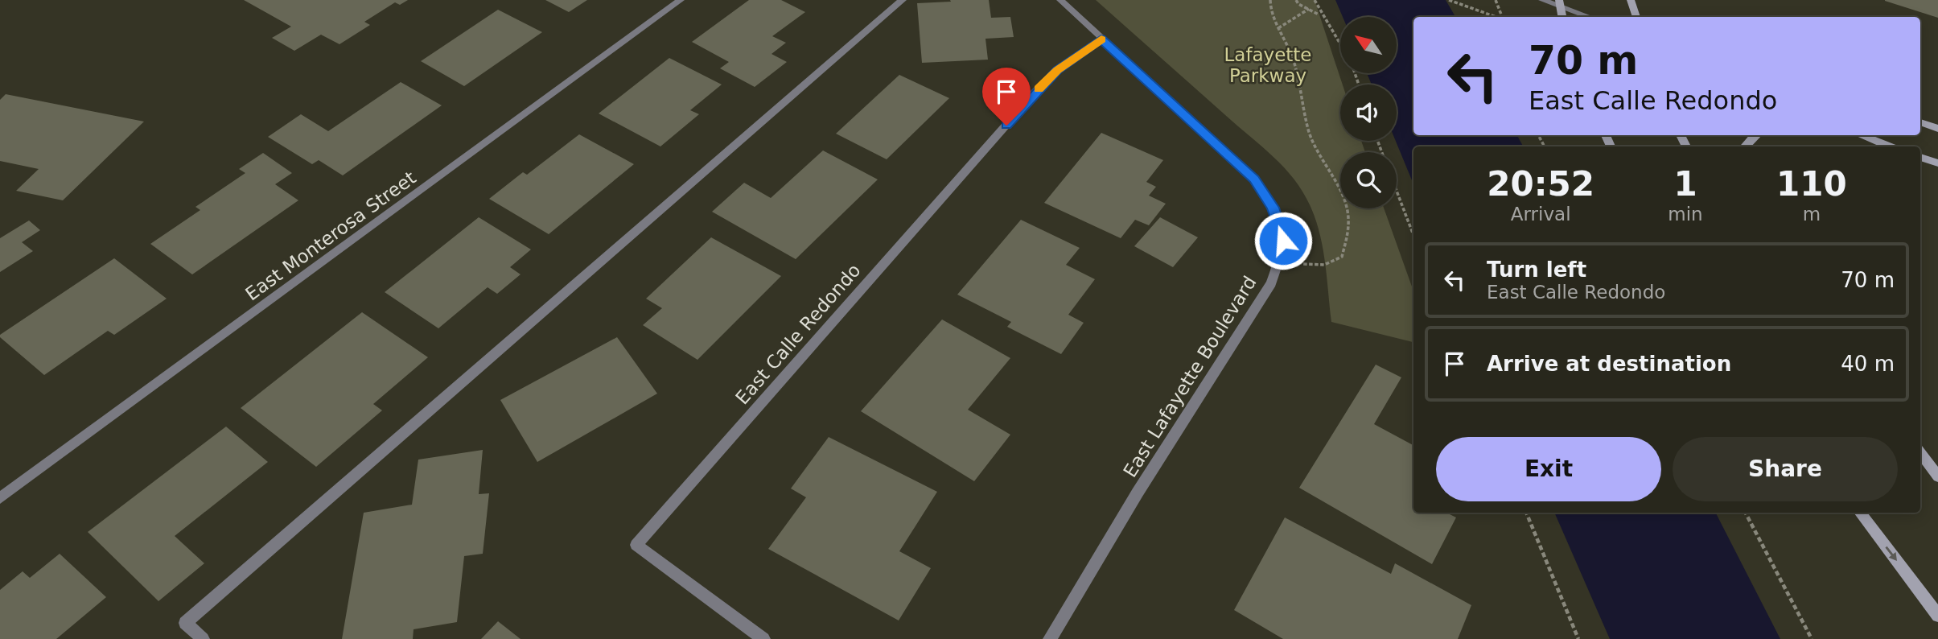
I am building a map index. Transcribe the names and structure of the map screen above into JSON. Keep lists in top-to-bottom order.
{
  "streets": {
    "street": ["East Monterosa Street", "East Calle Redondo", "East Lafayette Boulevard"]
  },
  "crossings": [
    ["East Calle Redondo", "East Lafayette Boulevard"]
  ],
  "parks": ["Lafayette Parkway"],
  "north": "top left",
  "page": {
    "turn": ["70 m", "East Calle Redondo"],
    "eta": [
      "20:52",
      "Arrival",
      "1",
      "min",
      "110",
      "m"
    ],
    "list": [
      {
        "name": "Turn left",
        "note": "East Calle Redondo",
        "value": "70 m"
      },
      {
        "name": "Arrive at destination",
        "value": "40 m"
      }
    ],
    "buttons": ["Exit", "Share"]
  }
}
